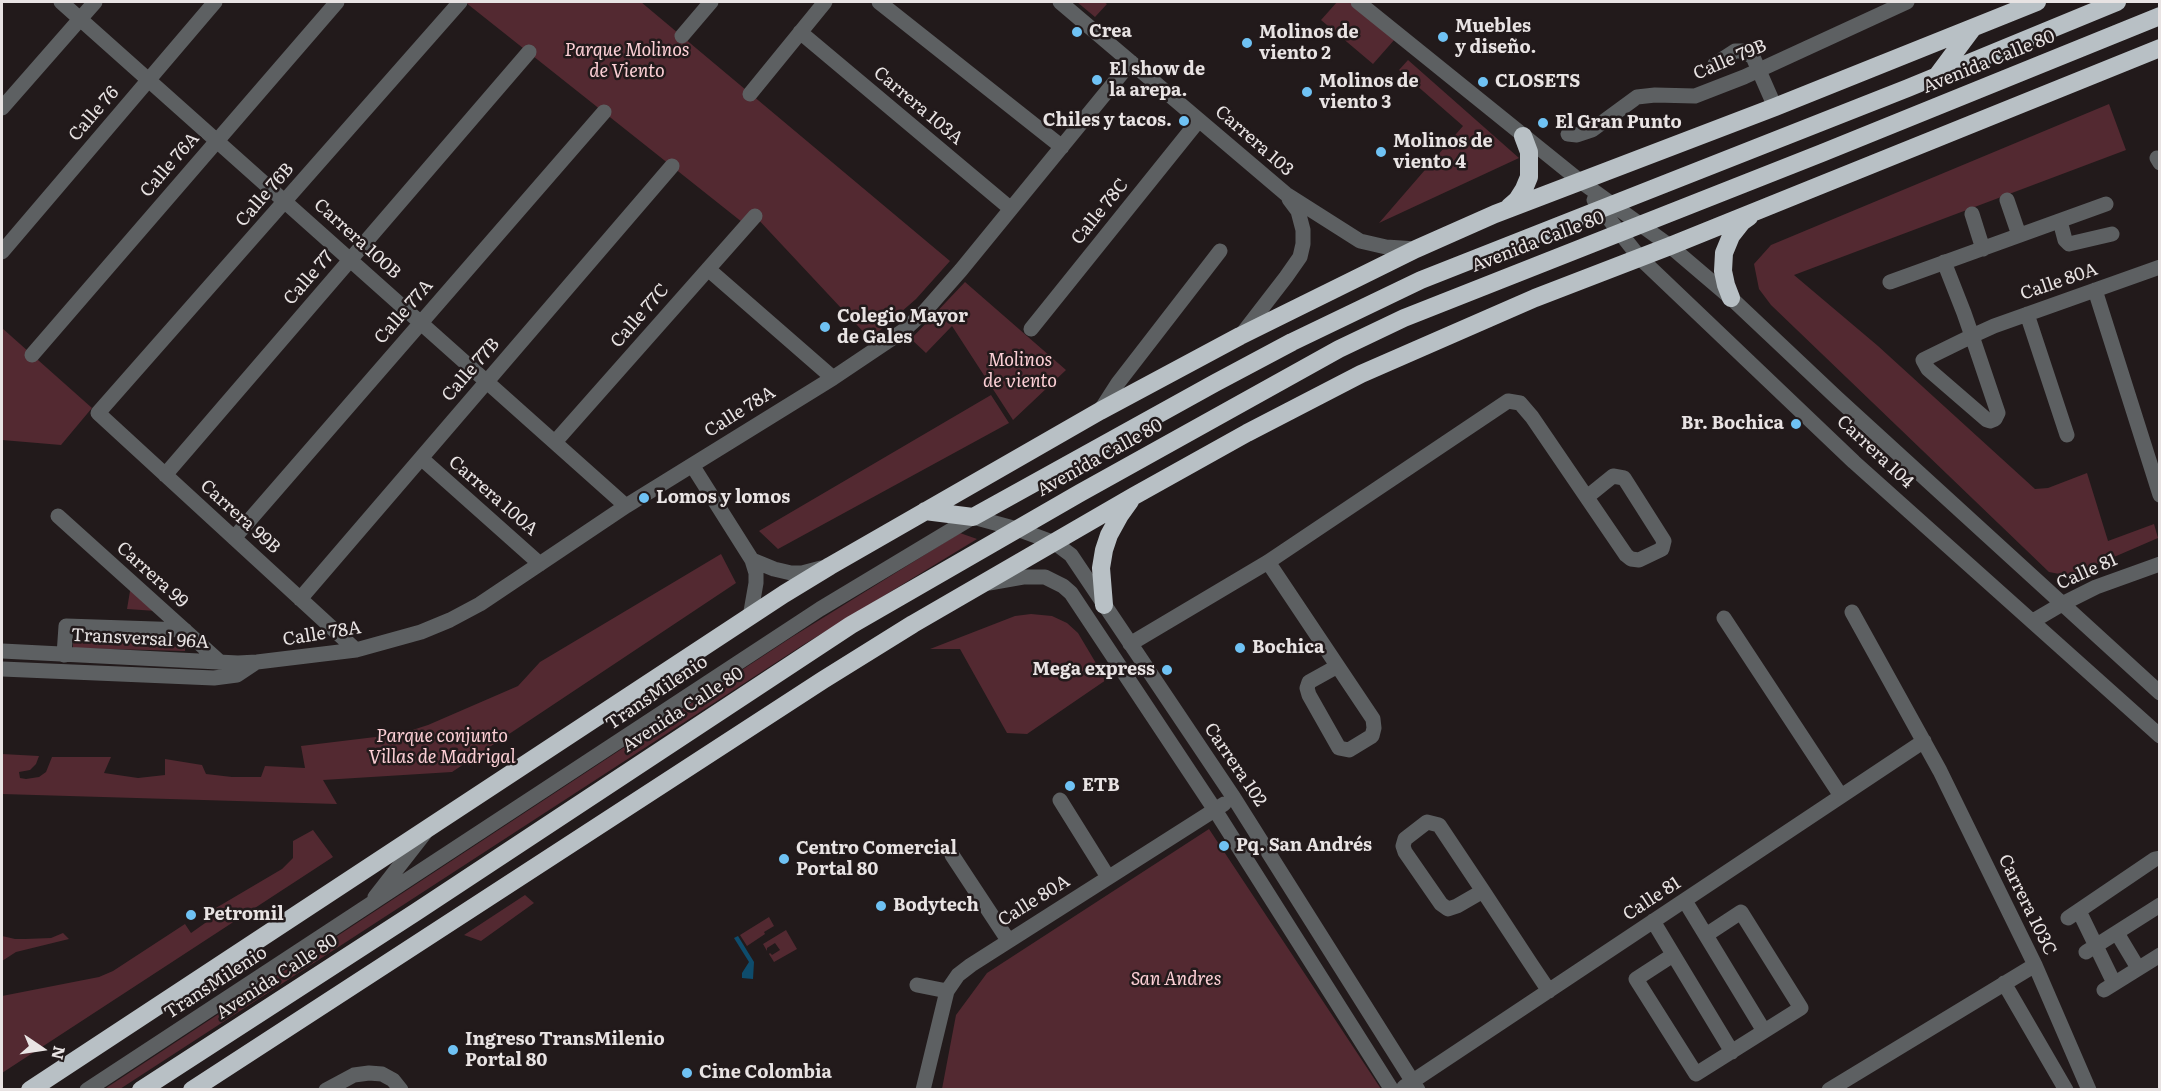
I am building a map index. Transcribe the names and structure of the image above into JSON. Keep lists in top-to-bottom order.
{
  "streets": {
    "highway": ["Avenida Calle 80"],
    "street": [
      "Calle 79B",
      "Carrera 103A",
      "Calle 76",
      "Carrera 103",
      "Calle 76A",
      "Calle 76B",
      "Calle 78C",
      "Carrera 100B",
      "Calle 77",
      "Calle 80A",
      "Calle 77A",
      "Calle 77C",
      "Calle 77B",
      "Calle 78A",
      "Carrera 104",
      "Carrera 100A",
      "Carrera 99B",
      "Calle 81",
      "Carrera 99",
      "Transversal 96A",
      "TransMilenio",
      "Carrera 102",
      "Carrera 103C"
    ]
  },
  "crossings": [
    ["Avenida Calle 80", "Carrera 103"],
    ["Avenida Calle 80", "Carrera 104"],
    ["Avenida Calle 80", "TransMilenio"],
    ["Avenida Calle 80", "Carrera 102"],
    ["Carrera 103A", "Calle 78A"],
    ["Calle 76", "Carrera 100B"],
    ["Carrera 103", "Calle 78C"],
    ["Carrera 103", "Calle 78A"],
    ["Calle 76A", "Carrera 100B"],
    ["Calle 76B", "Carrera 100B"],
    ["Calle 76B", "Carrera 99B"],
    ["Carrera 100B", "Calle 77"],
    ["Carrera 100B", "Calle 77A"],
    ["Carrera 100B", "Calle 77C"],
    ["Carrera 100B", "Calle 77B"],
    ["Carrera 100B", "Calle 78A"],
    ["Calle 77", "Carrera 99B"],
    ["Calle 80A", "Carrera 102"],
    ["Calle 77A", "Carrera 99B"],
    ["Calle 77B", "Carrera 100A"],
    ["Calle 77B", "Carrera 99B"],
    ["Calle 78A", "Carrera 100A"],
    ["Calle 78A", "Carrera 99B"],
    ["Calle 78A", "Transversal 96A"],
    ["Carrera 104", "Calle 81"],
    ["Calle 81", "Carrera 102"],
    ["Calle 81", "Carrera 103C"],
    ["Carrera 99", "Transversal 96A"],
    ["TransMilenio", "Carrera 102"]
  ],
  "parks": [
    "Parque Molinos de Viento",
    "Molinos de viento",
    "Parque conjunto Villas de Madrigal",
    "San Andres"
  ],
  "places": [
    "Crea",
    "Muebles y diseño.",
    "Molinos de viento 2",
    "El show de la arepa.",
    "CLOSETS",
    "Molinos de viento 3",
    "Chiles y tacos.",
    "El Gran Punto",
    "Molinos de viento 4",
    "Colegio Mayor de Gales",
    "Br. Bochica",
    "Lomos y lomos",
    "Bochica",
    "Mega express",
    "ETB",
    "Pq. San Andrés",
    "Centro Comercial Portal 80",
    "Bodytech",
    "Petromil",
    "Ingreso TransMilenio Portal 80",
    "Cine Colombia"
  ],
  "north": "right"
}
